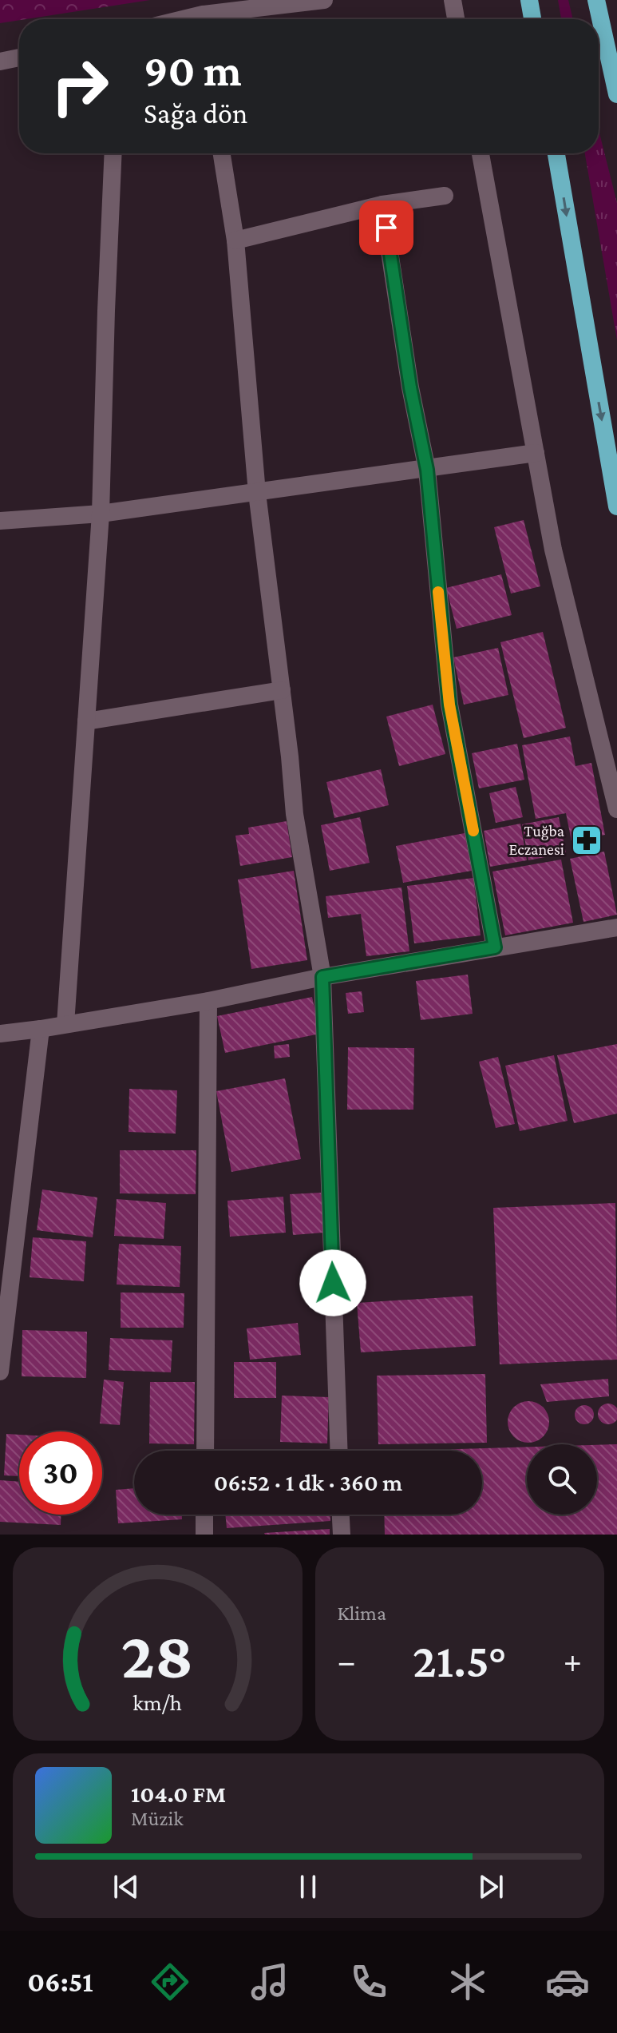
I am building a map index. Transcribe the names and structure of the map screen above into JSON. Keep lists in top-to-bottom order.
{
  "places": {
    "pharmacy": ["Tuğba Eczanesi"]
  },
  "page": {
    "turn": ["90 m", "Sağa dön"],
    "limit": "30",
    "trip": "06:52 · 1 dk · 360 m",
    "tile": "Klima",
    "heat": ["−", "21.5°", "+"],
    "song": ["104.0 FM", "Müzik"],
    "tabs": "06:51",
    "gauge": ["28", "km/h"]
  }
}
